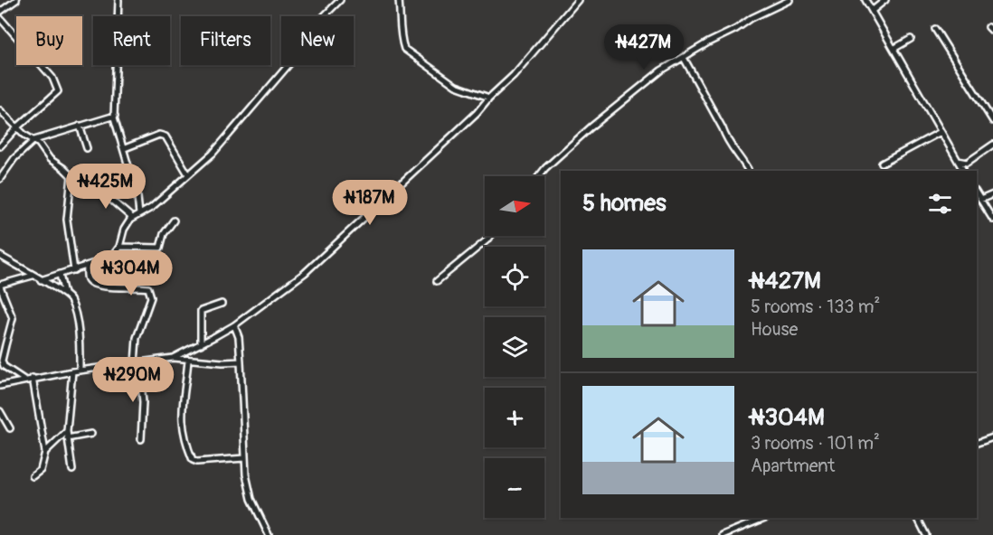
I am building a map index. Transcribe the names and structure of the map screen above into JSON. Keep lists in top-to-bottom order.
{
  "north": "right",
  "page": {
    "chip": [
      "Buy",
      "Rent",
      "Filters",
      "New"
    ],
    "price": [
      "₦427M",
      "₦425M",
      "₦187M",
      "₦304M",
      "₦290M"
    ],
    "heading": "5 homes",
    "map_buttons": ["+", "−"],
    "list": [
      {
        "name": "₦427M",
        "note": "5 rooms · 133 m² · House"
      },
      {
        "name": "₦304M",
        "note": "3 rooms · 101 m² · Apartment"
      }
    ]
  }
}
